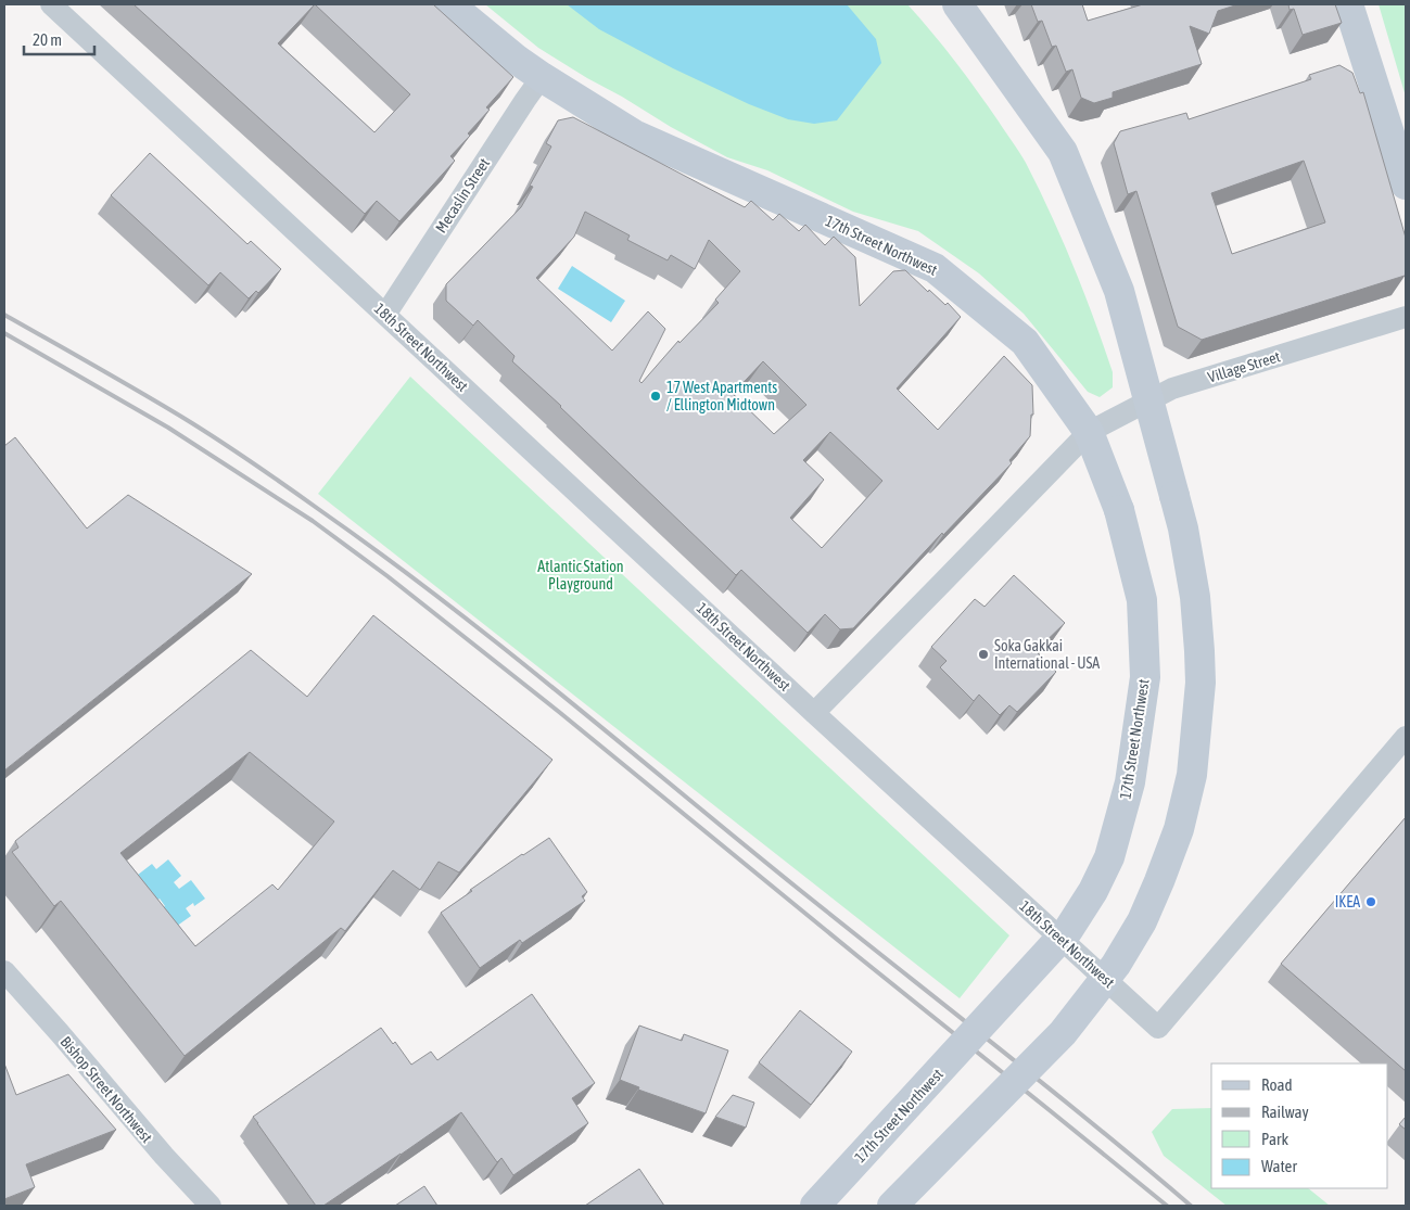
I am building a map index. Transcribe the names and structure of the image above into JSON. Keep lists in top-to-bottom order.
{
  "streets": {
    "main road": ["17th Street Northwest"],
    "street": [
      "Mecaslin Street",
      "18th Street Northwest",
      "Village Street",
      "Bishop Street Northwest"
    ]
  },
  "crossings": [
    ["Mecaslin Street", "17th Street Northwest"],
    ["Mecaslin Street", "18th Street Northwest"],
    ["17th Street Northwest", "Village Street"],
    ["18th Street Northwest", "Village Street"]
  ],
  "parks": ["Atlantic Station Playground"],
  "places": ["17 West Apartments / Ellington Midtown", "Soka Gakkai International - USA", "IKEA"],
  "legend": [
    "Road",
    "Railway",
    "Park",
    "Water"
  ],
  "scale_bar": "20 m"
}
